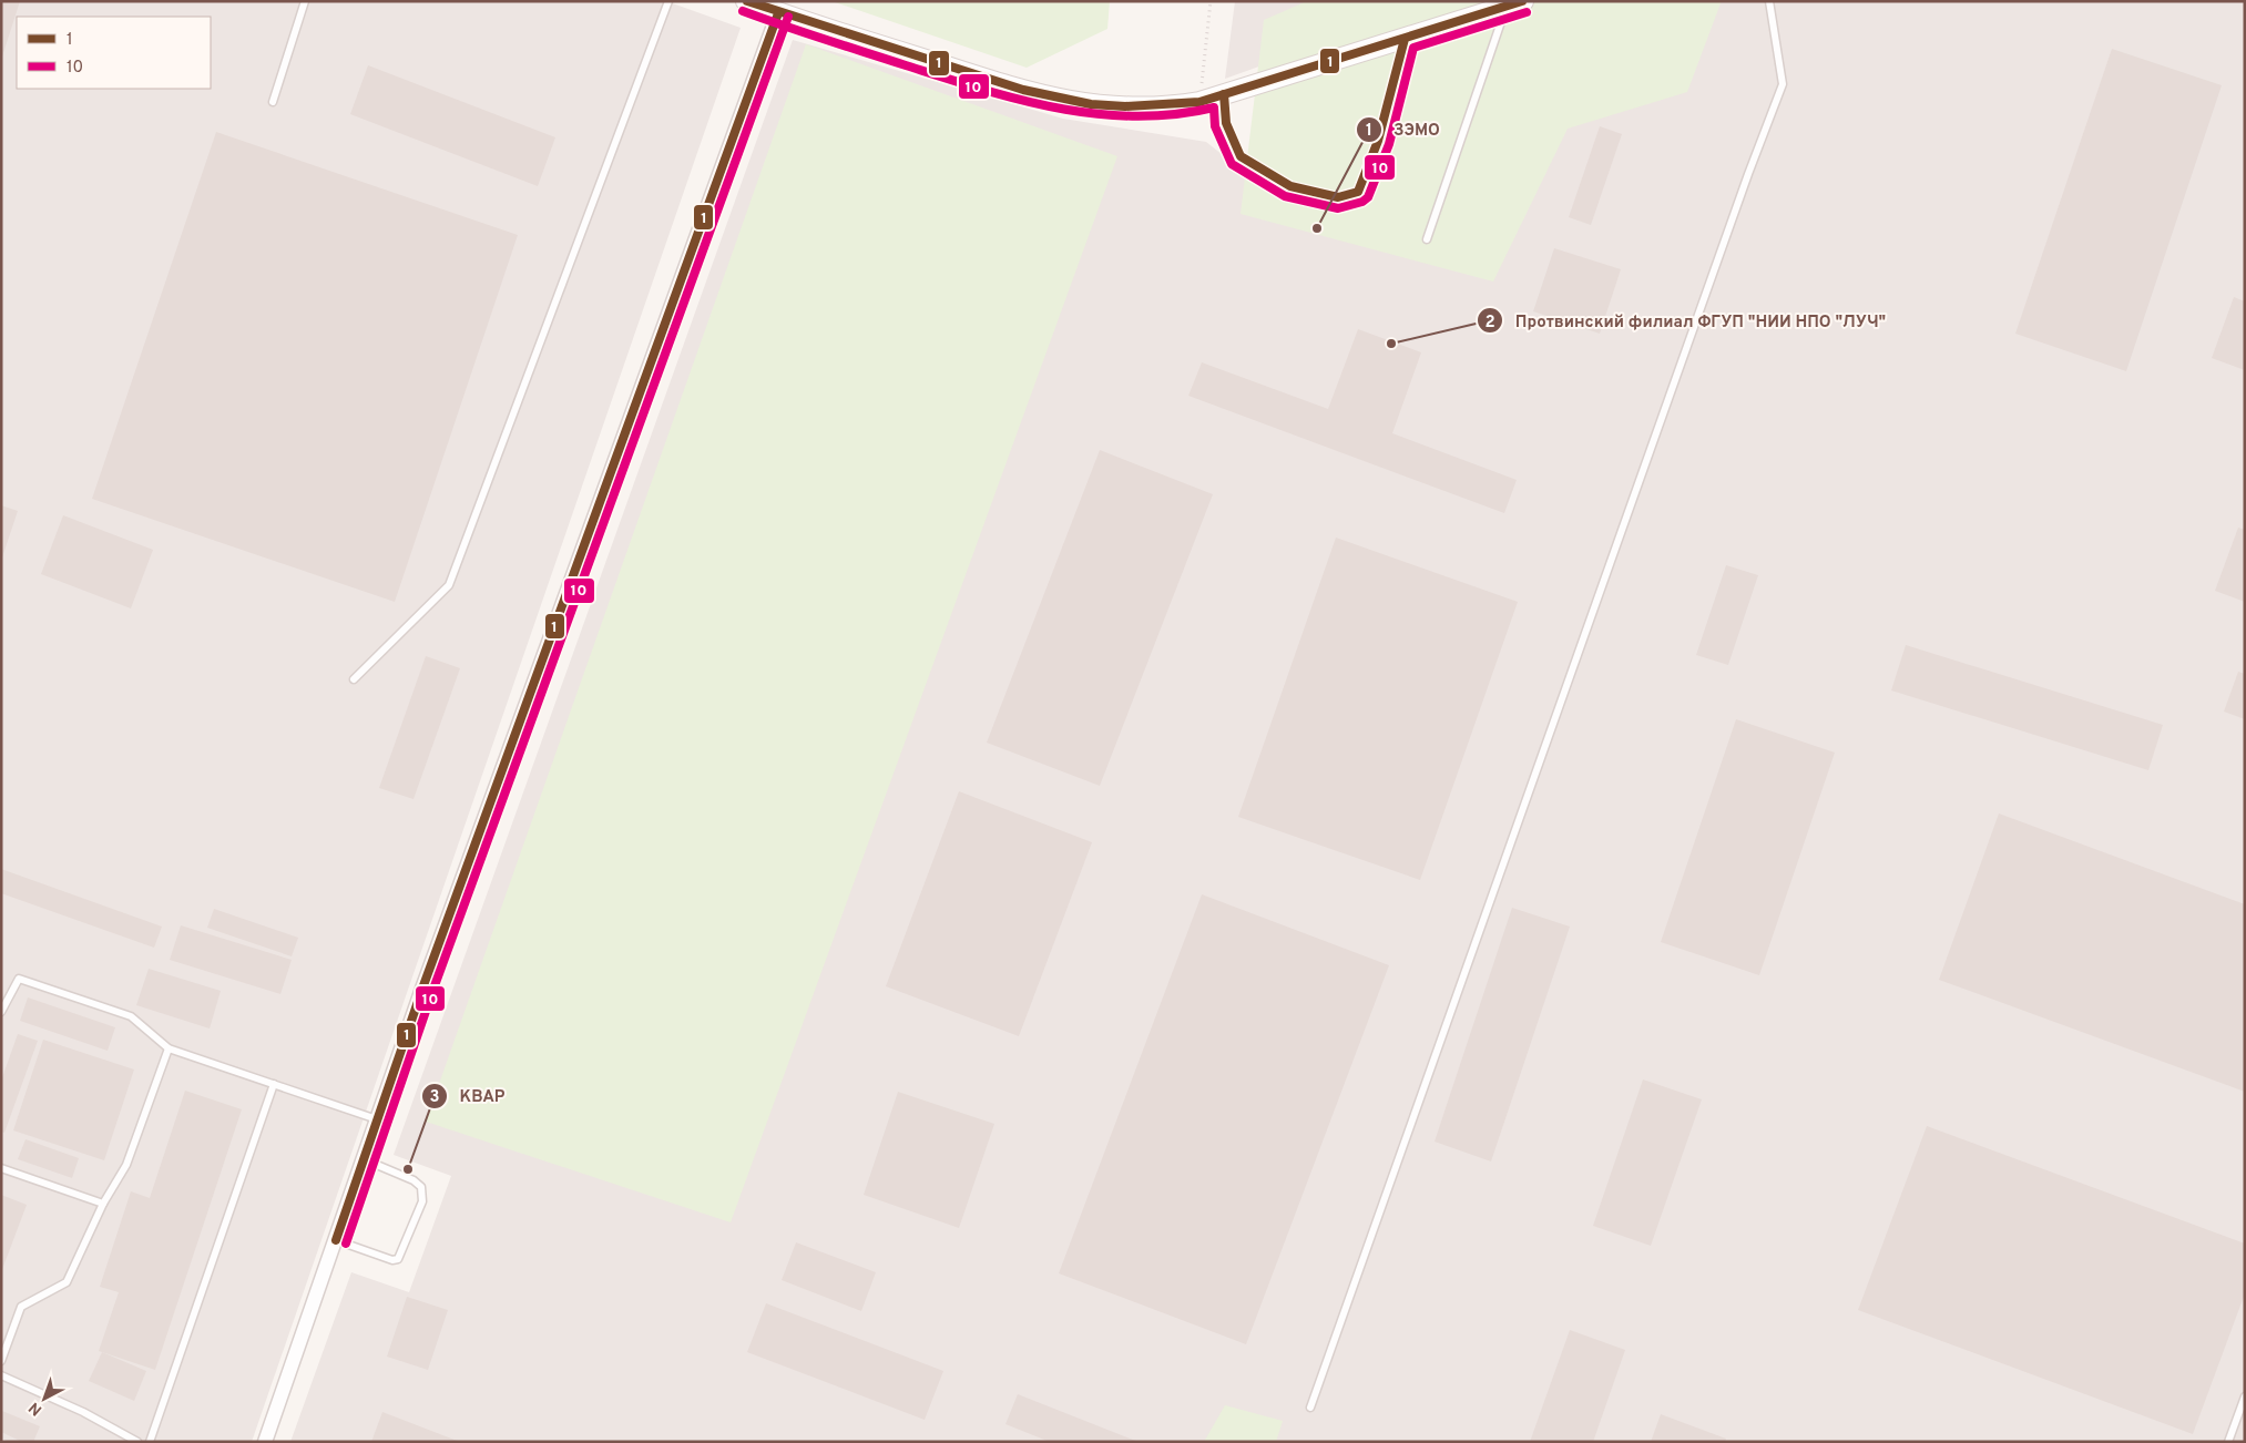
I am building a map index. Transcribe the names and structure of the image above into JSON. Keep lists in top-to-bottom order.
{
  "places": ["ЗЭМО", "Протвинский филиал ФГУП \"НИИ НПО \"ЛУЧ\"", "КВАР"],
  "lines": ["transit line 1", "transit line 10"],
  "legend": ["1", "10"],
  "north": "bottom left"
}
